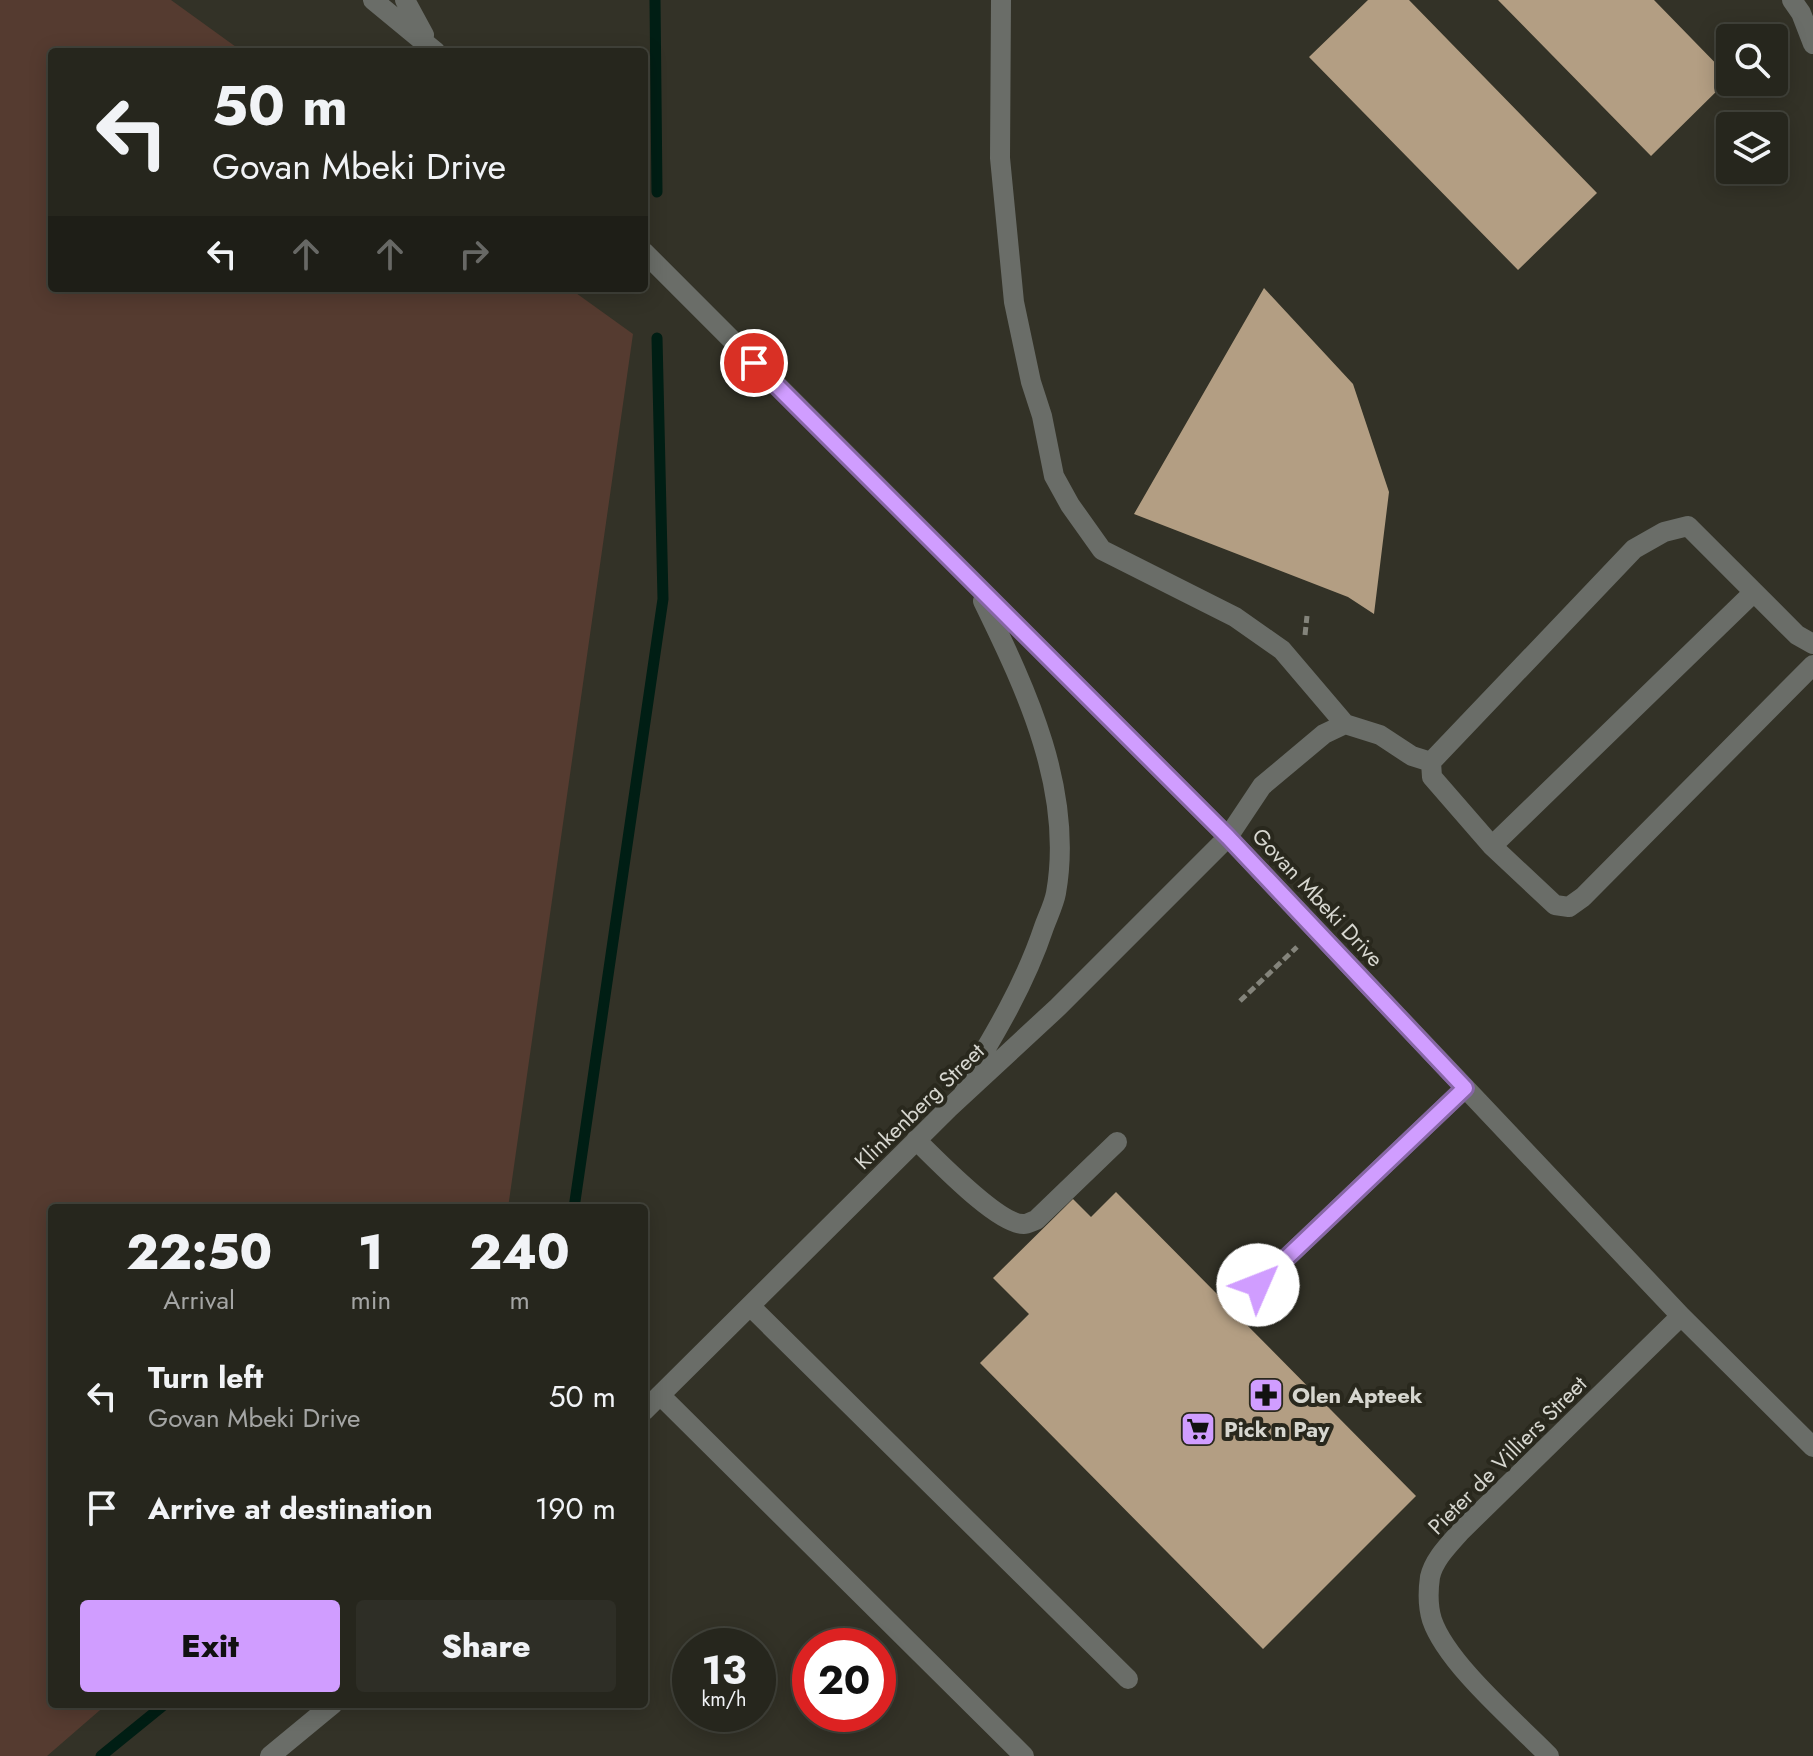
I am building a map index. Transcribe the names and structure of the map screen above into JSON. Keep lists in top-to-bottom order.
{
  "streets": {
    "street": ["Govan Mbeki Drive", "Klinkenberg Street", "Pieter de Villiers Street"]
  },
  "crossings": [
    ["Govan Mbeki Drive", "Klinkenberg Street"],
    ["Govan Mbeki Drive", "Pieter de Villiers Street"]
  ],
  "places": {
    "pharmacy": ["Olen Apteek"],
    "supermarket": ["Pick n Pay"]
  },
  "page": {
    "turn": ["50 m", "Govan Mbeki Drive"],
    "eta": [
      "22:50",
      "Arrival",
      "1",
      "min",
      "240",
      "m"
    ],
    "list": [
      {
        "name": "Turn left",
        "note": "Govan Mbeki Drive",
        "value": "50 m"
      },
      {
        "name": "Arrive at destination",
        "value": "190 m"
      }
    ],
    "buttons": ["Exit", "Share"],
    "speed": "13 km/h",
    "limit": "20"
  }
}
